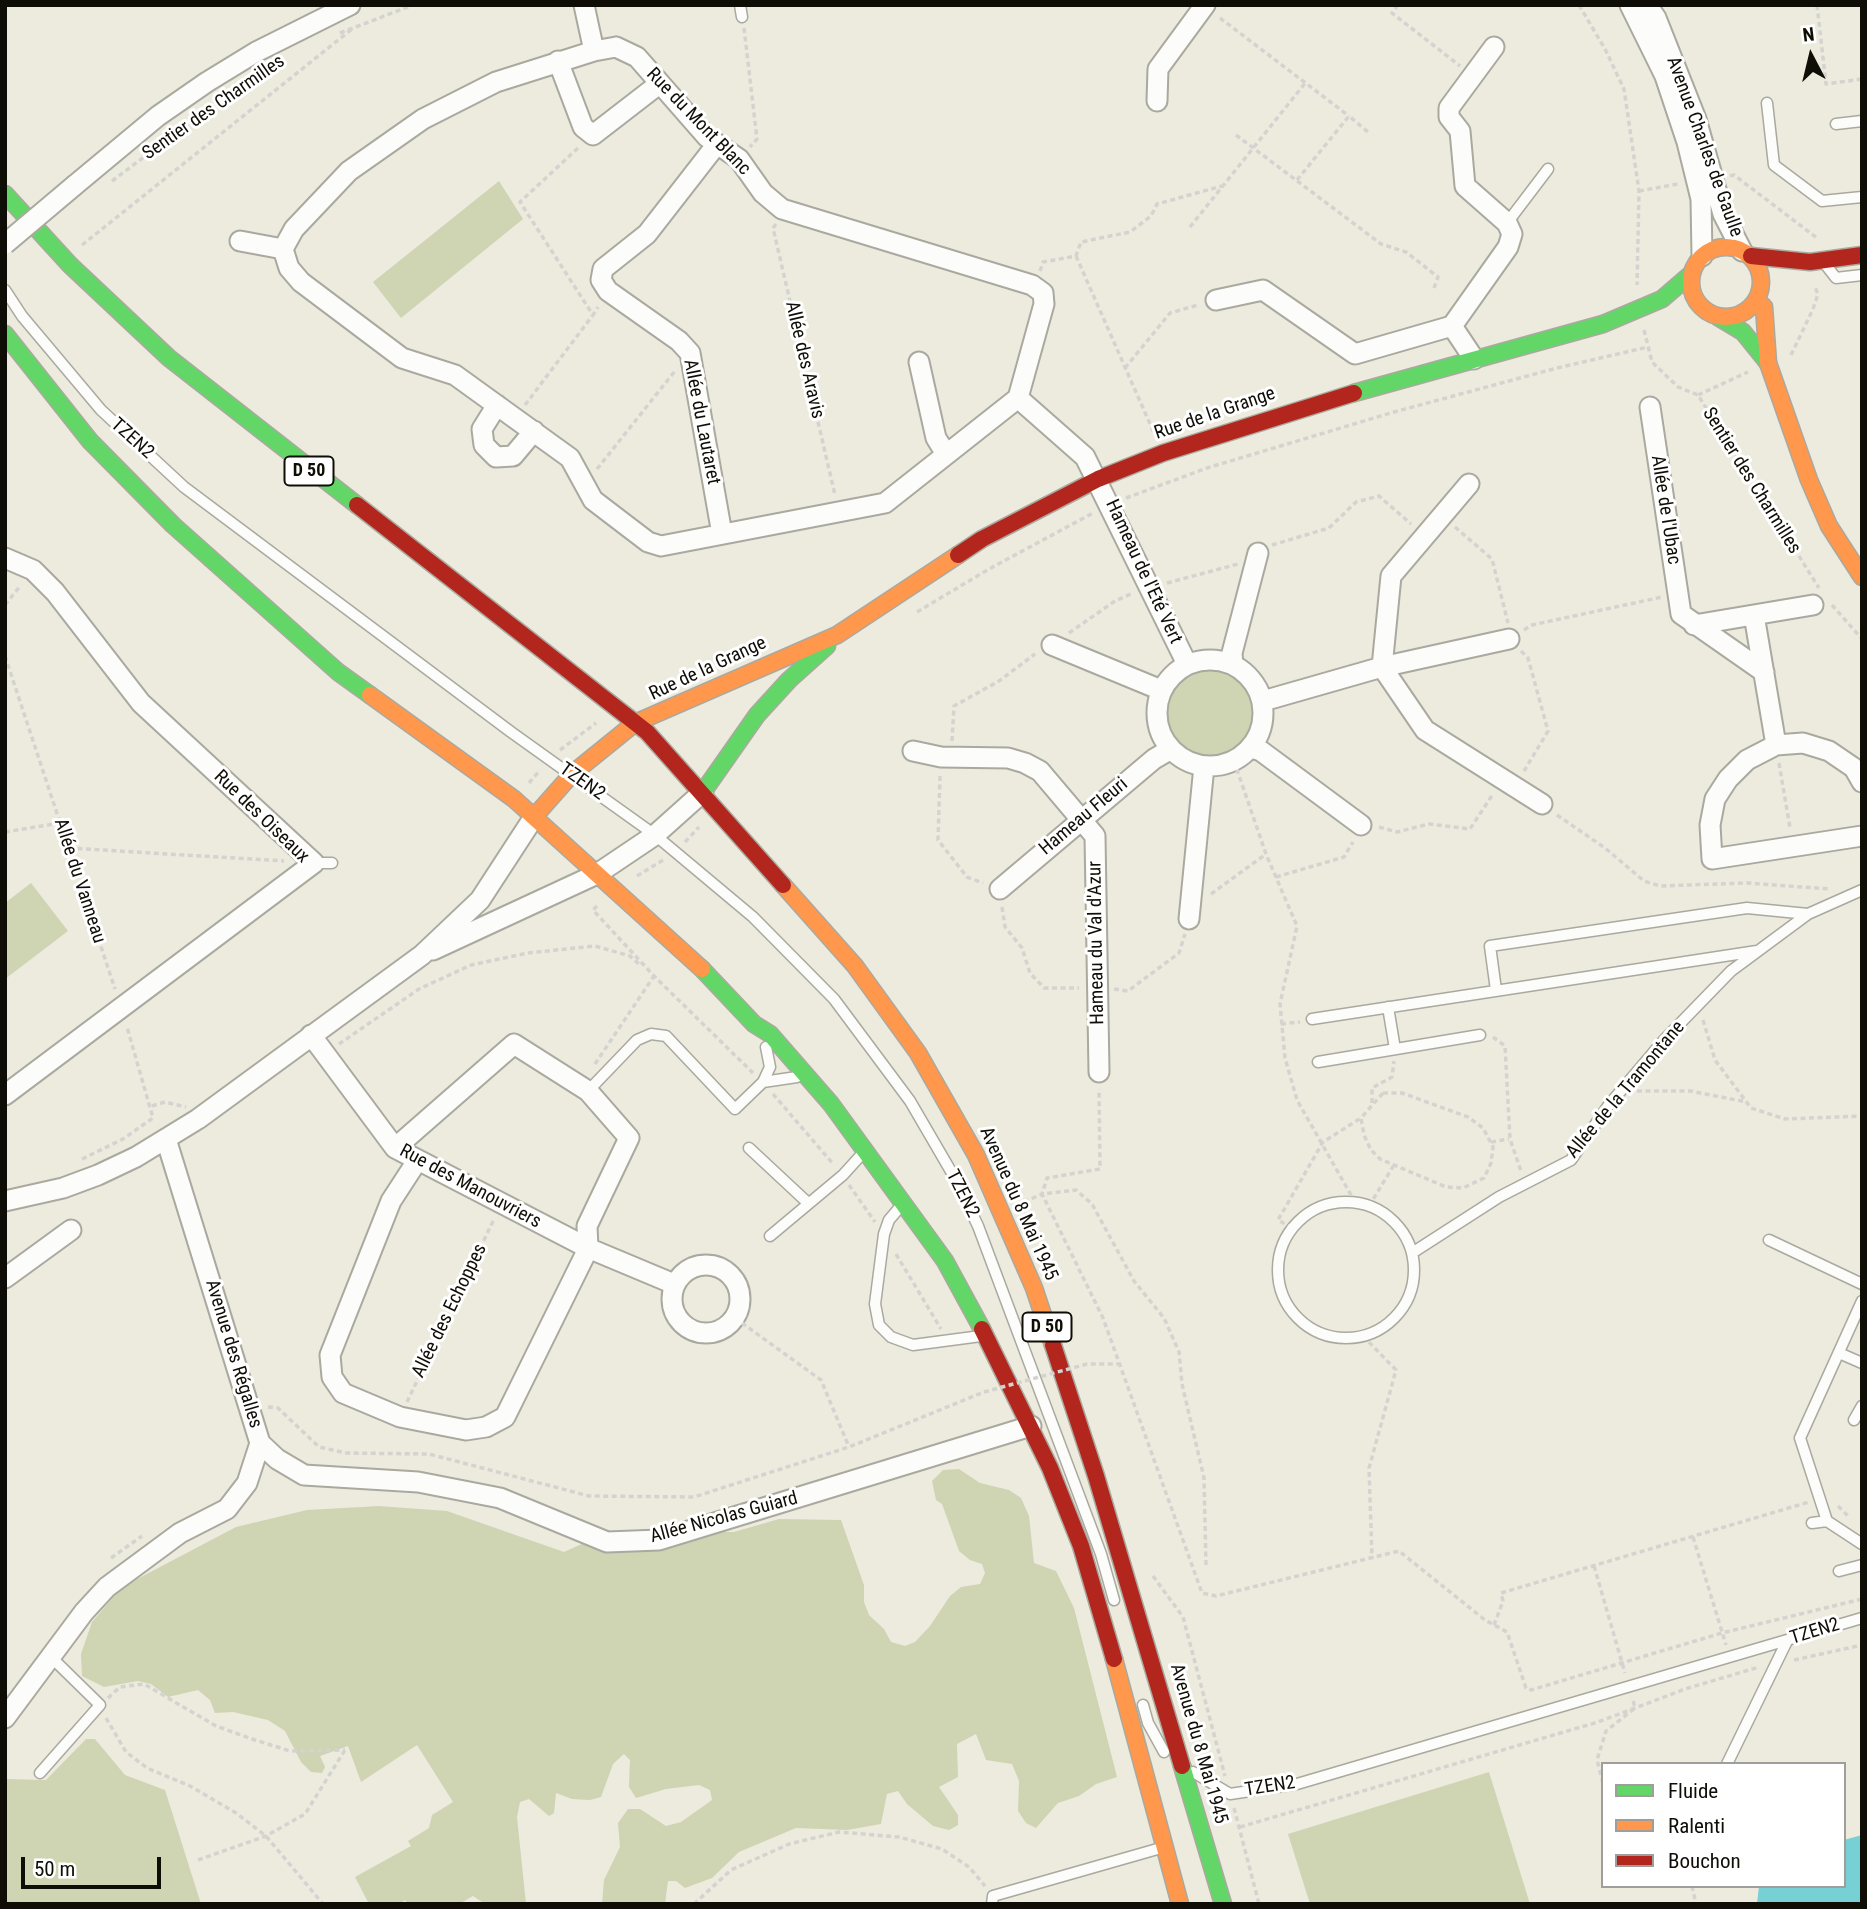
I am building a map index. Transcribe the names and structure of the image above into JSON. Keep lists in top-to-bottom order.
{
  "streets": {
    "main road": ["Rue de la Grange", "D 50", "Avenue du 8 Mai 1945"],
    "street": [
      "Rue du Mont Blanc",
      "Avenue Charles de Gaulle",
      "Allée du Lautaret",
      "Allée de l'Ubac",
      "Hameau de l'Eté Vert",
      "Rue des Oiseaux",
      "Hameau Fleuri",
      "Hameau du Val d'Azur",
      "Rue des Manouvriers",
      "Avenue des Régalles",
      "Allée Nicolas Guiard"
    ],
    "lane": ["TZEN2", "Allée de la Tramontane"],
    "path": [
      "Sentier des Charmilles",
      "Allée des Aravis",
      "Allée du Vanneau",
      "Allée des Echoppes"
    ]
  },
  "crossings": [
    ["Sentier des Charmilles", "Rue de la Grange"],
    ["Rue du Mont Blanc", "Allée des Aravis"],
    ["Avenue Charles de Gaulle", "Rue de la Grange"],
    ["Rue de la Grange", "TZEN2"],
    ["Rue de la Grange", "D 50"],
    ["Rue de la Grange", "Hameau de l'Eté Vert"],
    ["Rue de la Grange", "Avenue du 8 Mai 1945"],
    ["TZEN2", "Avenue du 8 Mai 1945"],
    ["D 50", "Avenue du 8 Mai 1945"],
    ["Hameau de l'Eté Vert", "Hameau Fleuri"],
    ["Rue des Oiseaux", "Allée du Vanneau"],
    ["Hameau Fleuri", "Hameau du Val d'Azur"],
    ["Rue des Manouvriers", "Allée des Echoppes"],
    ["Avenue des Régalles", "Allée Nicolas Guiard"]
  ],
  "legend": ["Fluide", "Ralenti", "Bouchon"],
  "scale_bar": "50 m",
  "north": "top"
}
